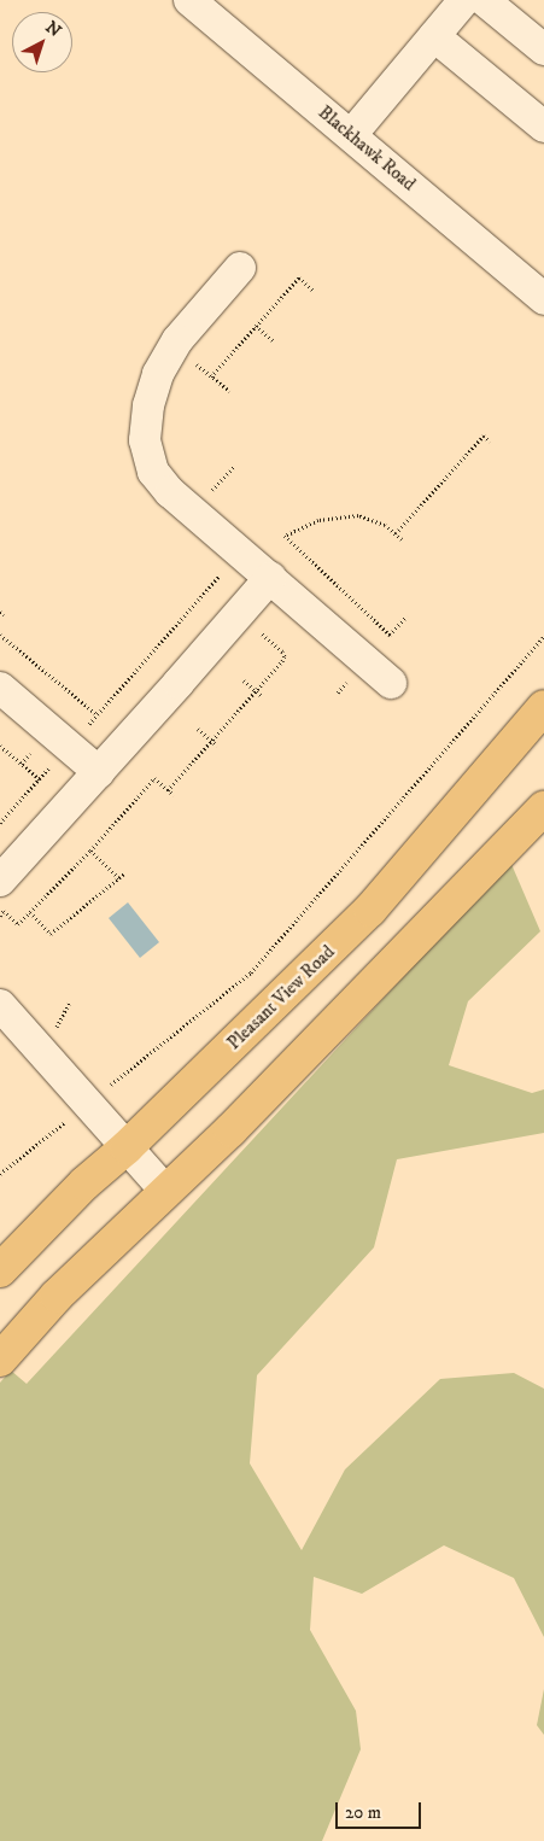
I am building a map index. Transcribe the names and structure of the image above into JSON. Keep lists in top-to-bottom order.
{
  "streets": {
    "main road": ["Pleasant View Road"],
    "street": ["Blackhawk Road"]
  },
  "scale_bar": "20 m",
  "north": "top right"
}
